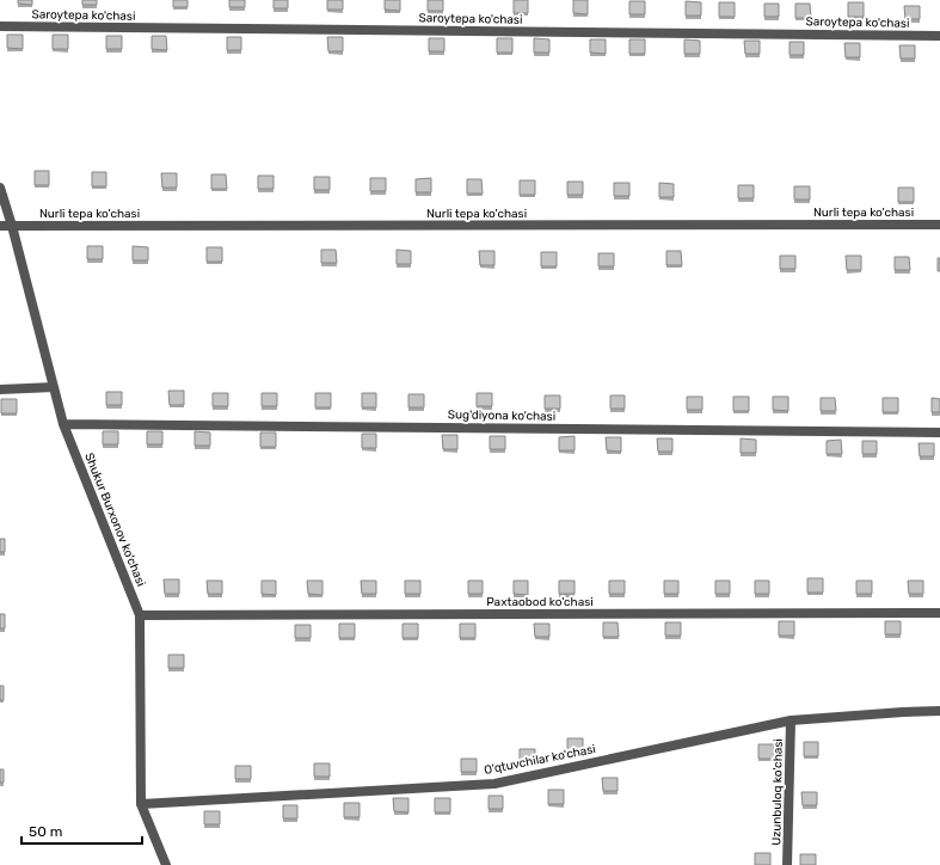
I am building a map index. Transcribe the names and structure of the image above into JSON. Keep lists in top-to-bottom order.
{
  "streets": {
    "street": [
      "Saroytepa ko'chasi",
      "Nurli tepa ko'chasi",
      "Sug'diyona ko'chasi",
      "Shukur Burxonov ko'chasi",
      "Paxtaobod ko'chasi",
      "O'qtuvchilar ko'chasi",
      "Uzunbuloq ko'chasi"
    ]
  },
  "crossings": [
    ["Nurli tepa ko'chasi", "Shukur Burxonov ko'chasi"],
    ["Sug'diyona ko'chasi", "Shukur Burxonov ko'chasi"],
    ["Shukur Burxonov ko'chasi", "Paxtaobod ko'chasi"],
    ["Shukur Burxonov ko'chasi", "O'qtuvchilar ko'chasi"],
    ["O'qtuvchilar ko'chasi", "Uzunbuloq ko'chasi"]
  ],
  "scale_bar": "50 m"
}
